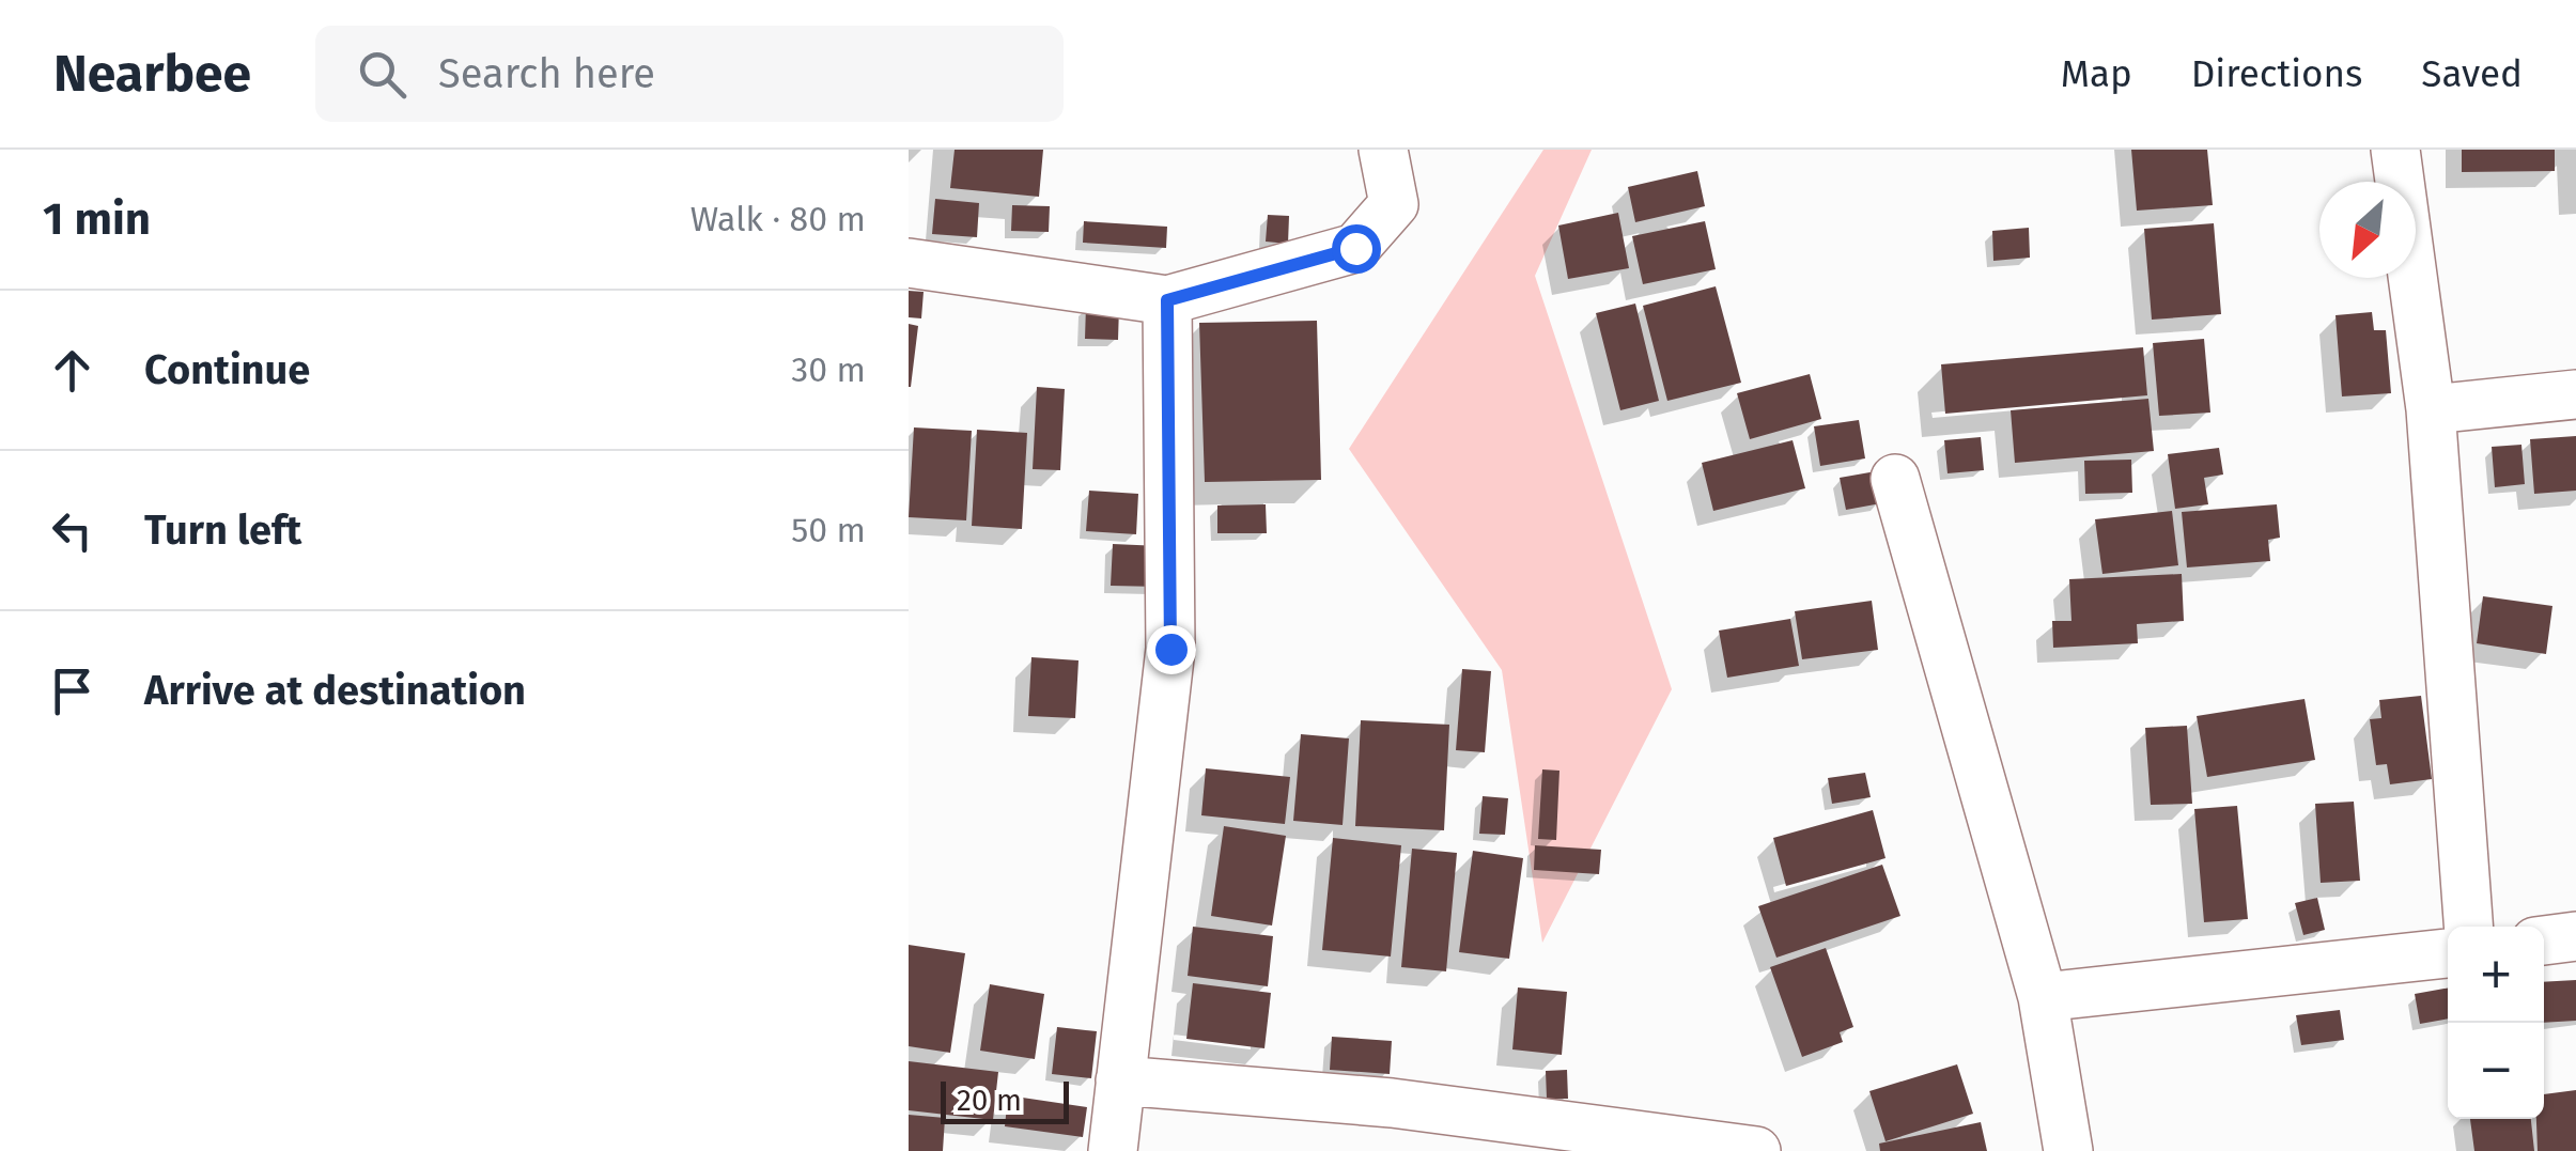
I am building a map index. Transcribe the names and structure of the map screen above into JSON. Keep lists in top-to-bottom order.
{
  "scale_bar": "20 m",
  "north": "bottom left",
  "page": {
    "header": "Nearbee",
    "search": "Search here",
    "nav": ["Map", "Directions", "Saved"],
    "heading": ["1 min", "Walk · 80 m"],
    "list": [
      ["Continue", "30 m"],
      ["Turn left", "50 m"],
      "Arrive at destination"
    ],
    "map_buttons": ["+", "−"],
    "scale": "20 m"
  }
}
